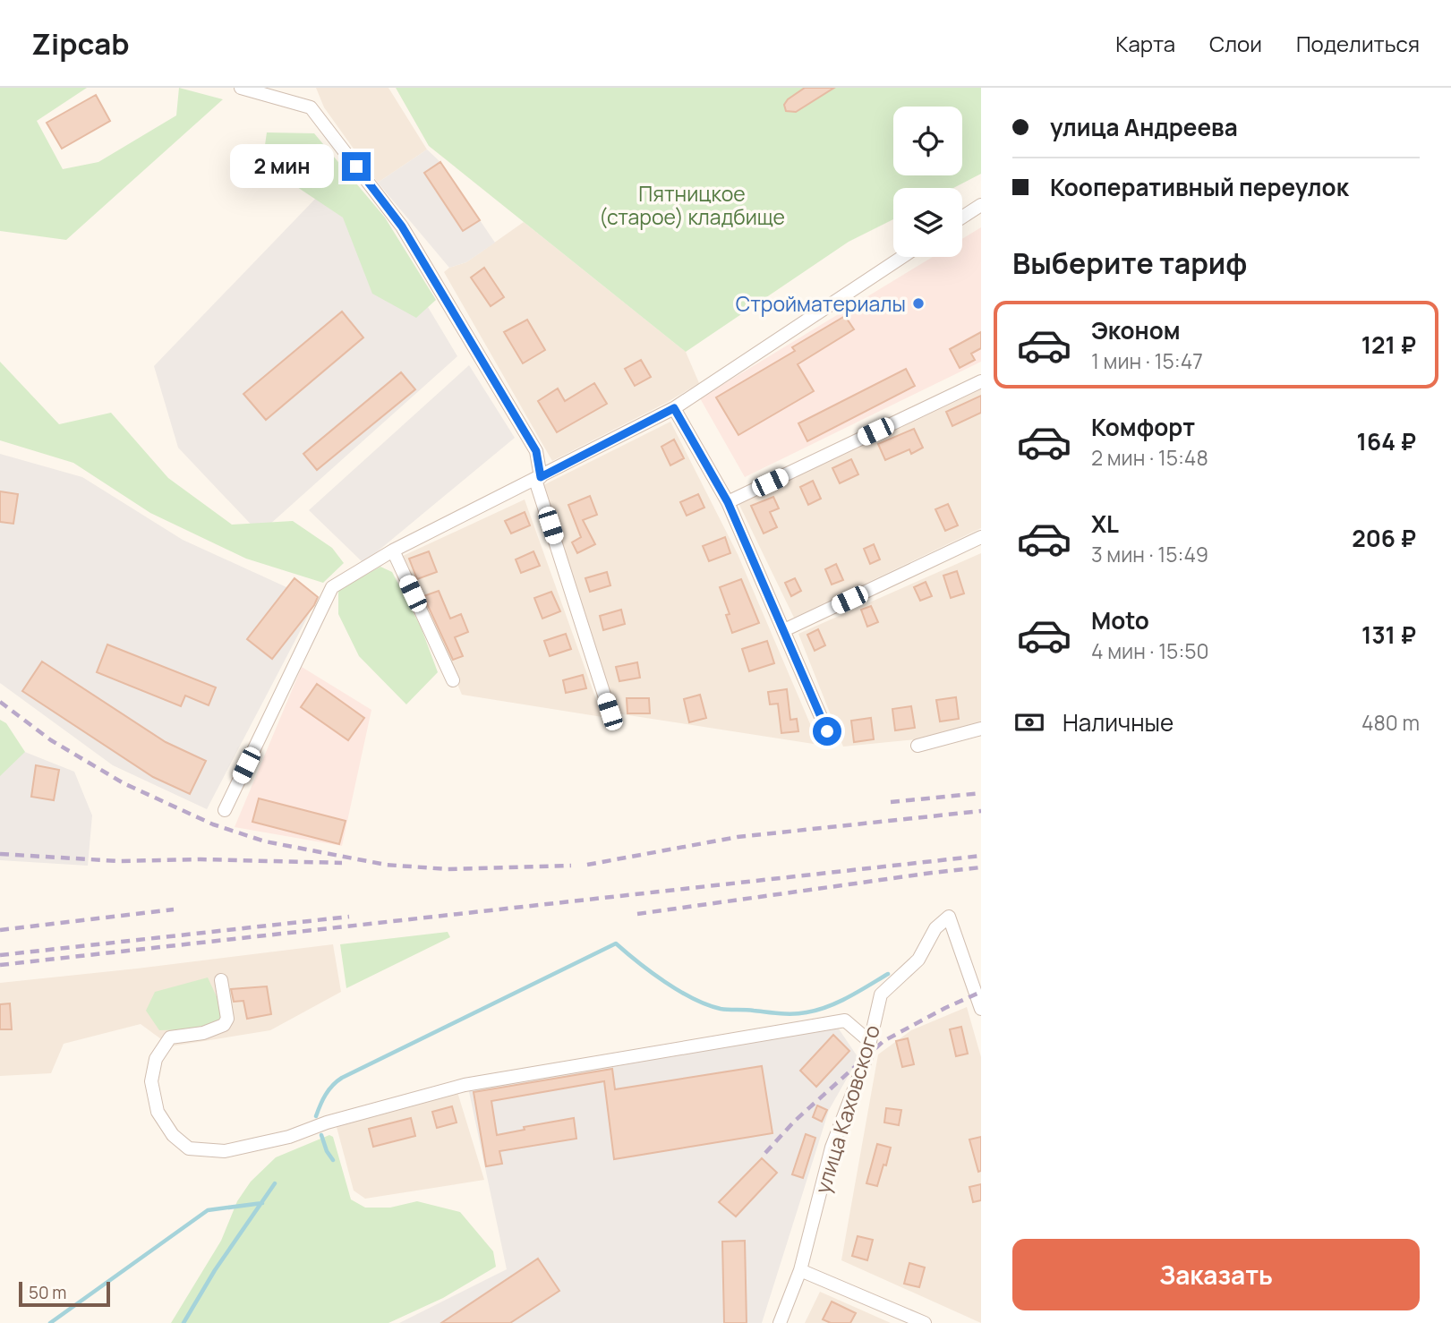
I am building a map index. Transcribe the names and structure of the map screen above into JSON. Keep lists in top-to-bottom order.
{
  "streets": {
    "street": ["улица Каховского"]
  },
  "parks": ["Пятницкое (старое) кладбище"],
  "places": ["Стройматериалы"],
  "scale_bar": "50 m",
  "page": {
    "header": "Zipcab",
    "nav": ["Карта", "Слои", "Поделиться"],
    "banner": ["улица Андреева", "Кооперативный переулок"],
    "bubble": "2 мин",
    "heading": "Выберите тариф",
    "list": [
      {
        "name": "Эконом",
        "note": "1 мин · 15:47",
        "value": "121 ₽"
      },
      {
        "name": "Комфорт",
        "note": "2 мин · 15:48",
        "value": "164 ₽"
      },
      {
        "name": "XL",
        "note": "3 мин · 15:49",
        "value": "206 ₽"
      },
      {
        "name": "Moto",
        "note": "4 мин · 15:50",
        "value": "131 ₽"
      }
    ],
    "pay": ["Наличные", "480 m"],
    "buttons": "Заказать",
    "scale": "50 m"
  }
}
